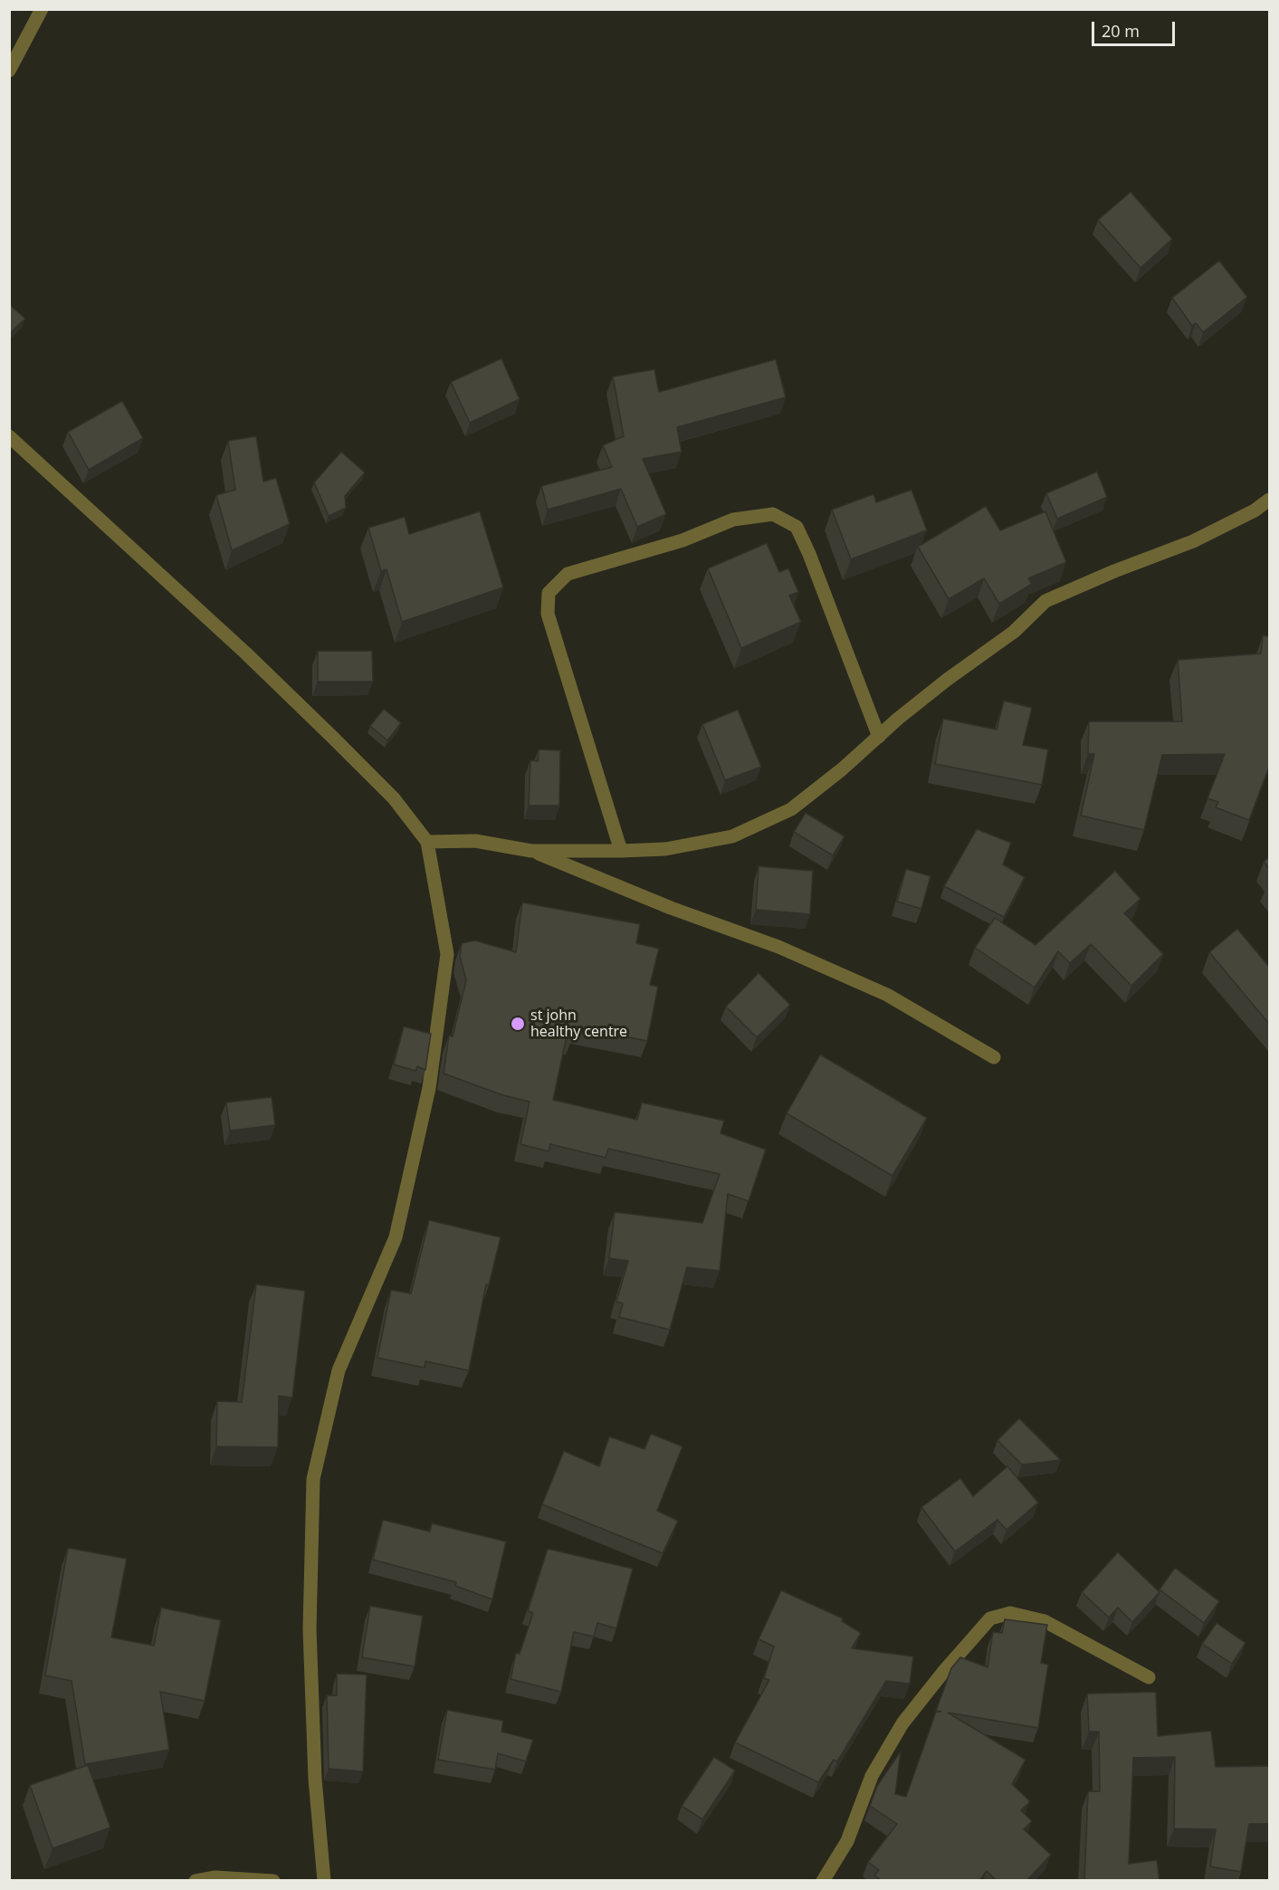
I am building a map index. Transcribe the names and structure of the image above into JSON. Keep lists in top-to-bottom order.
{
  "places": ["st john healthy centre"],
  "scale_bar": "20 m"
}
